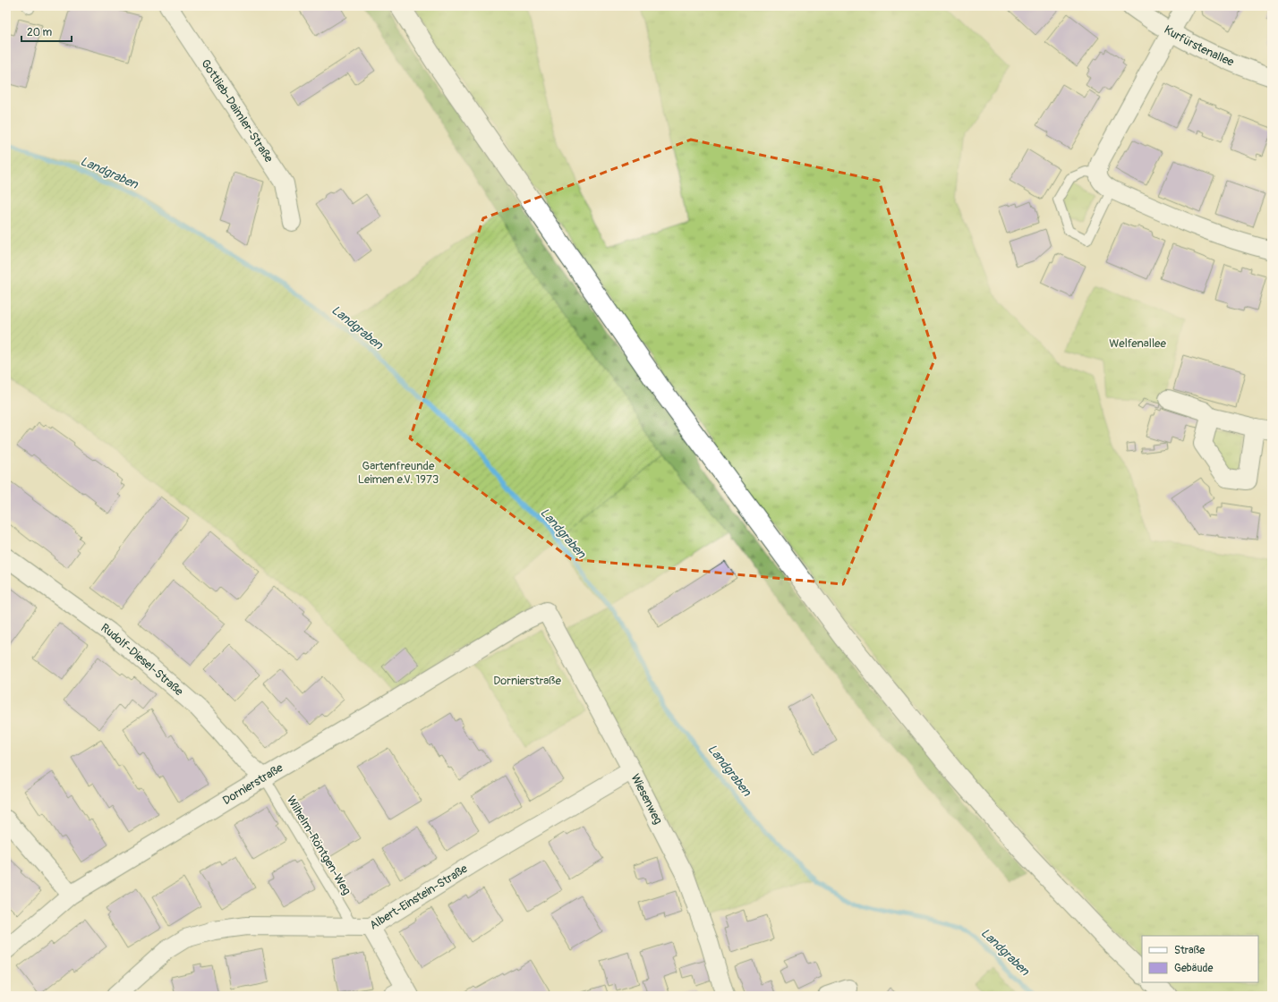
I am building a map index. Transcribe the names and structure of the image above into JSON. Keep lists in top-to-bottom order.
{
  "streets": {
    "street": [
      "Kurfürstenallee",
      "Gottlieb-Daimler-Straße",
      "Rudolf-Diesel-Straße",
      "Dornierstraße",
      "Wiesenweg",
      "Albert-Einstein-Straße"
    ],
    "lane": ["Wilhelm-Röntgen-Weg"]
  },
  "crossings": [
    ["Rudolf-Diesel-Straße", "Dornierstraße"],
    ["Rudolf-Diesel-Straße", "Wilhelm-Röntgen-Weg"],
    ["Dornierstraße", "Wiesenweg"],
    ["Dornierstraße", "Wilhelm-Röntgen-Weg"],
    ["Wiesenweg", "Albert-Einstein-Straße"],
    ["Wilhelm-Röntgen-Weg", "Albert-Einstein-Straße"]
  ],
  "water": ["Landgraben"],
  "parks": ["Welfenallee", "Gartenfreunde Leimen e.V. 1973", "Dornierstraße"],
  "legend": ["Straße", "Gebäude"],
  "scale_bar": "20 m"
}
